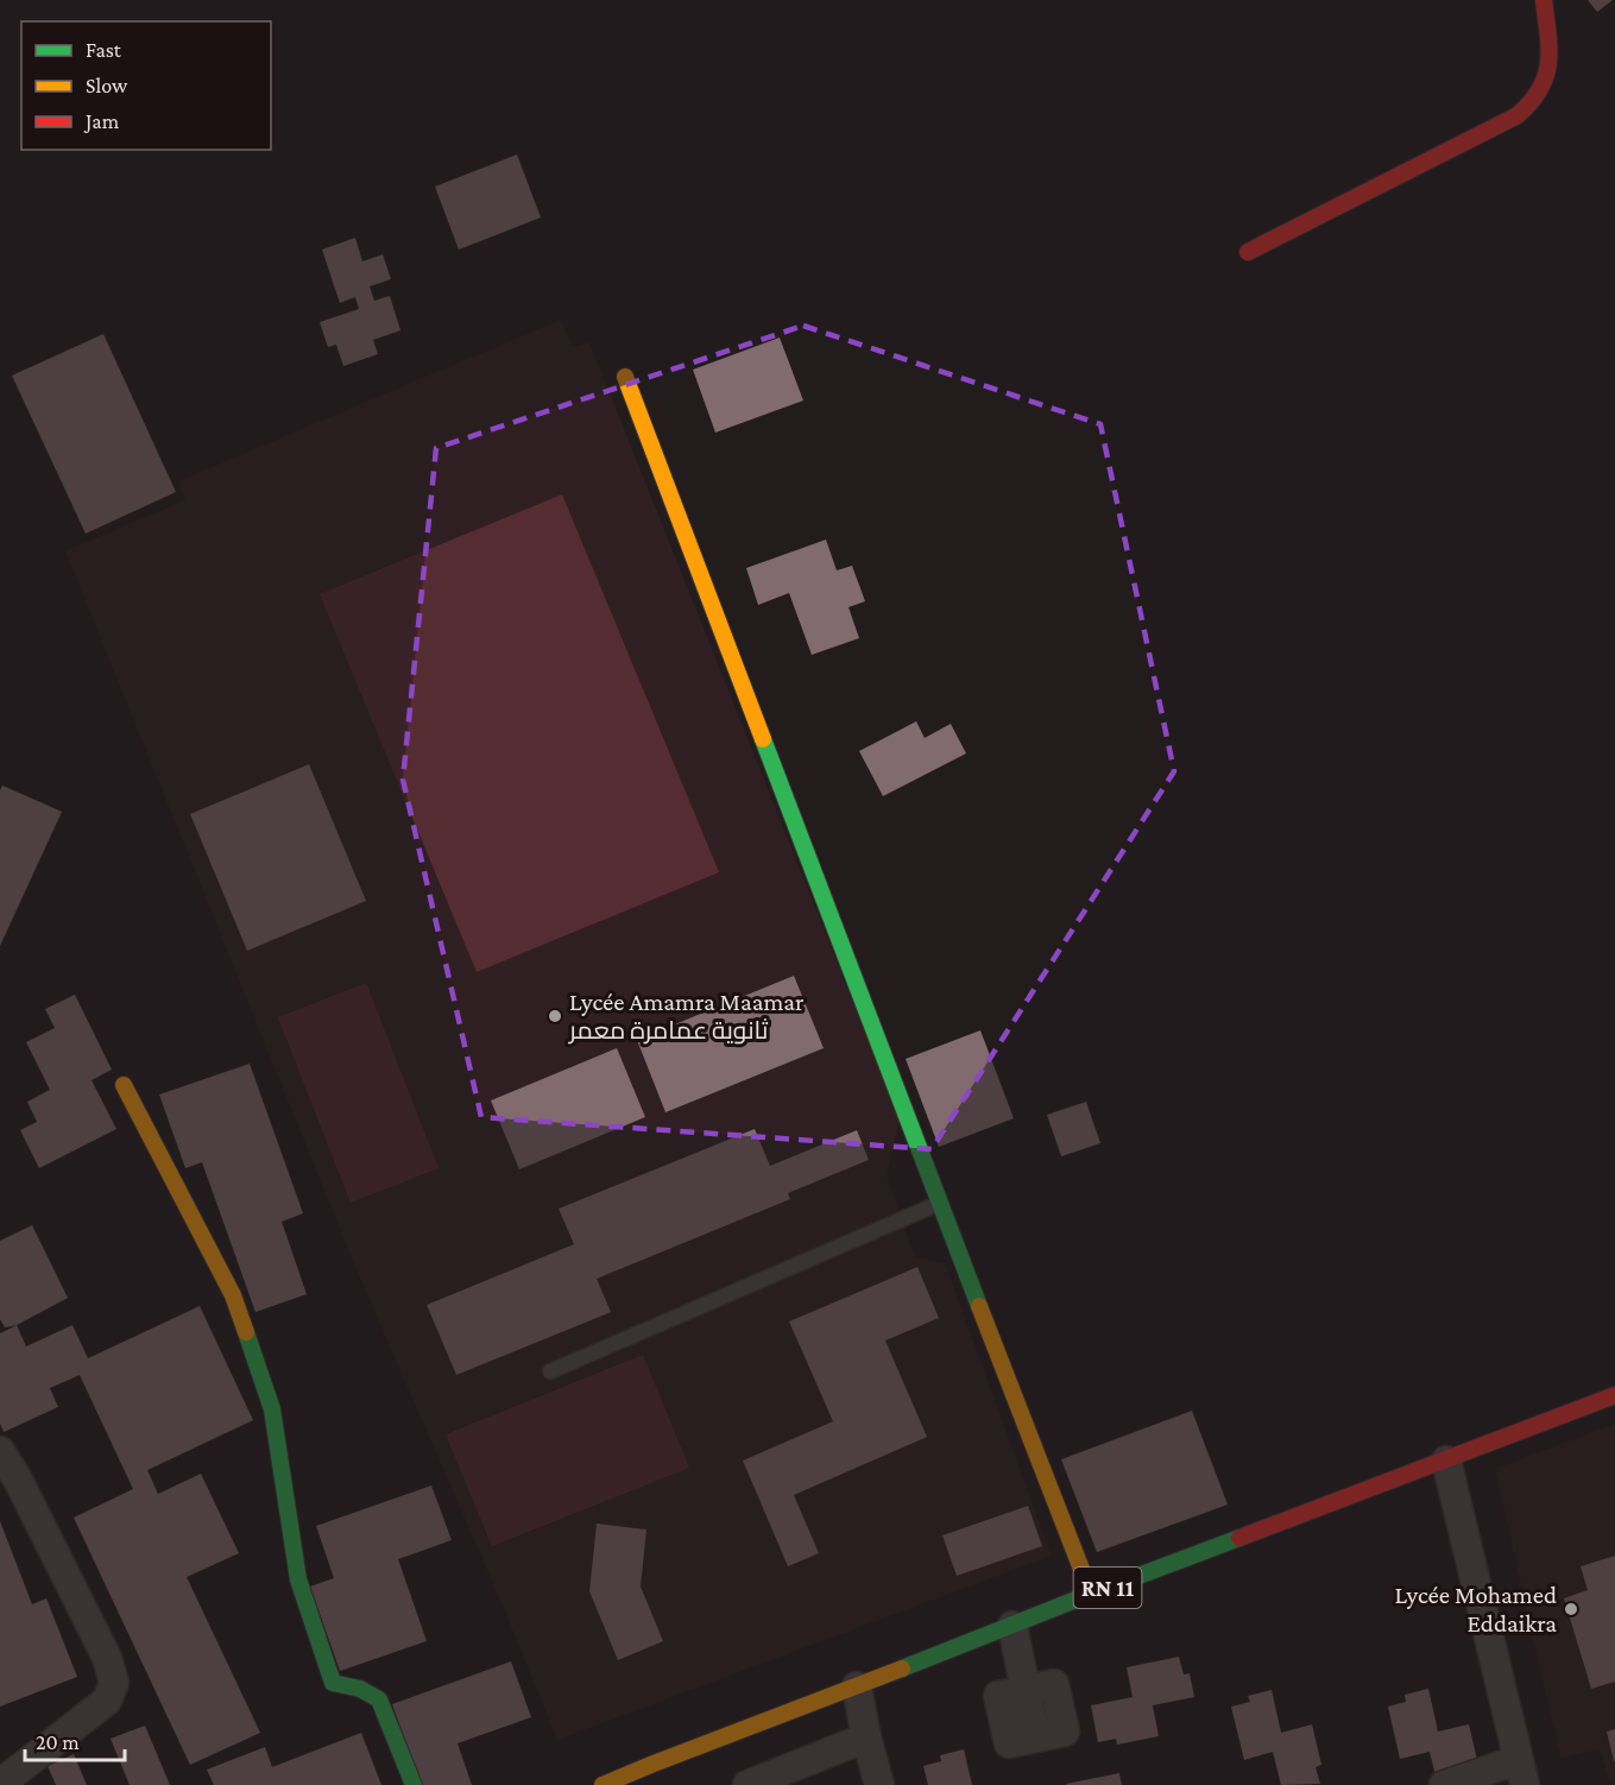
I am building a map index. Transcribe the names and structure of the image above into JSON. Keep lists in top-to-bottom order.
{
  "streets": {
    "street": ["RN 11"]
  },
  "places": ["Lycée Amamra Maamar ثانوية عمامرة معمر", "Lycée Mohamed Eddaikra"],
  "legend": ["Fast", "Slow", "Jam"],
  "scale_bar": "20 m"
}
